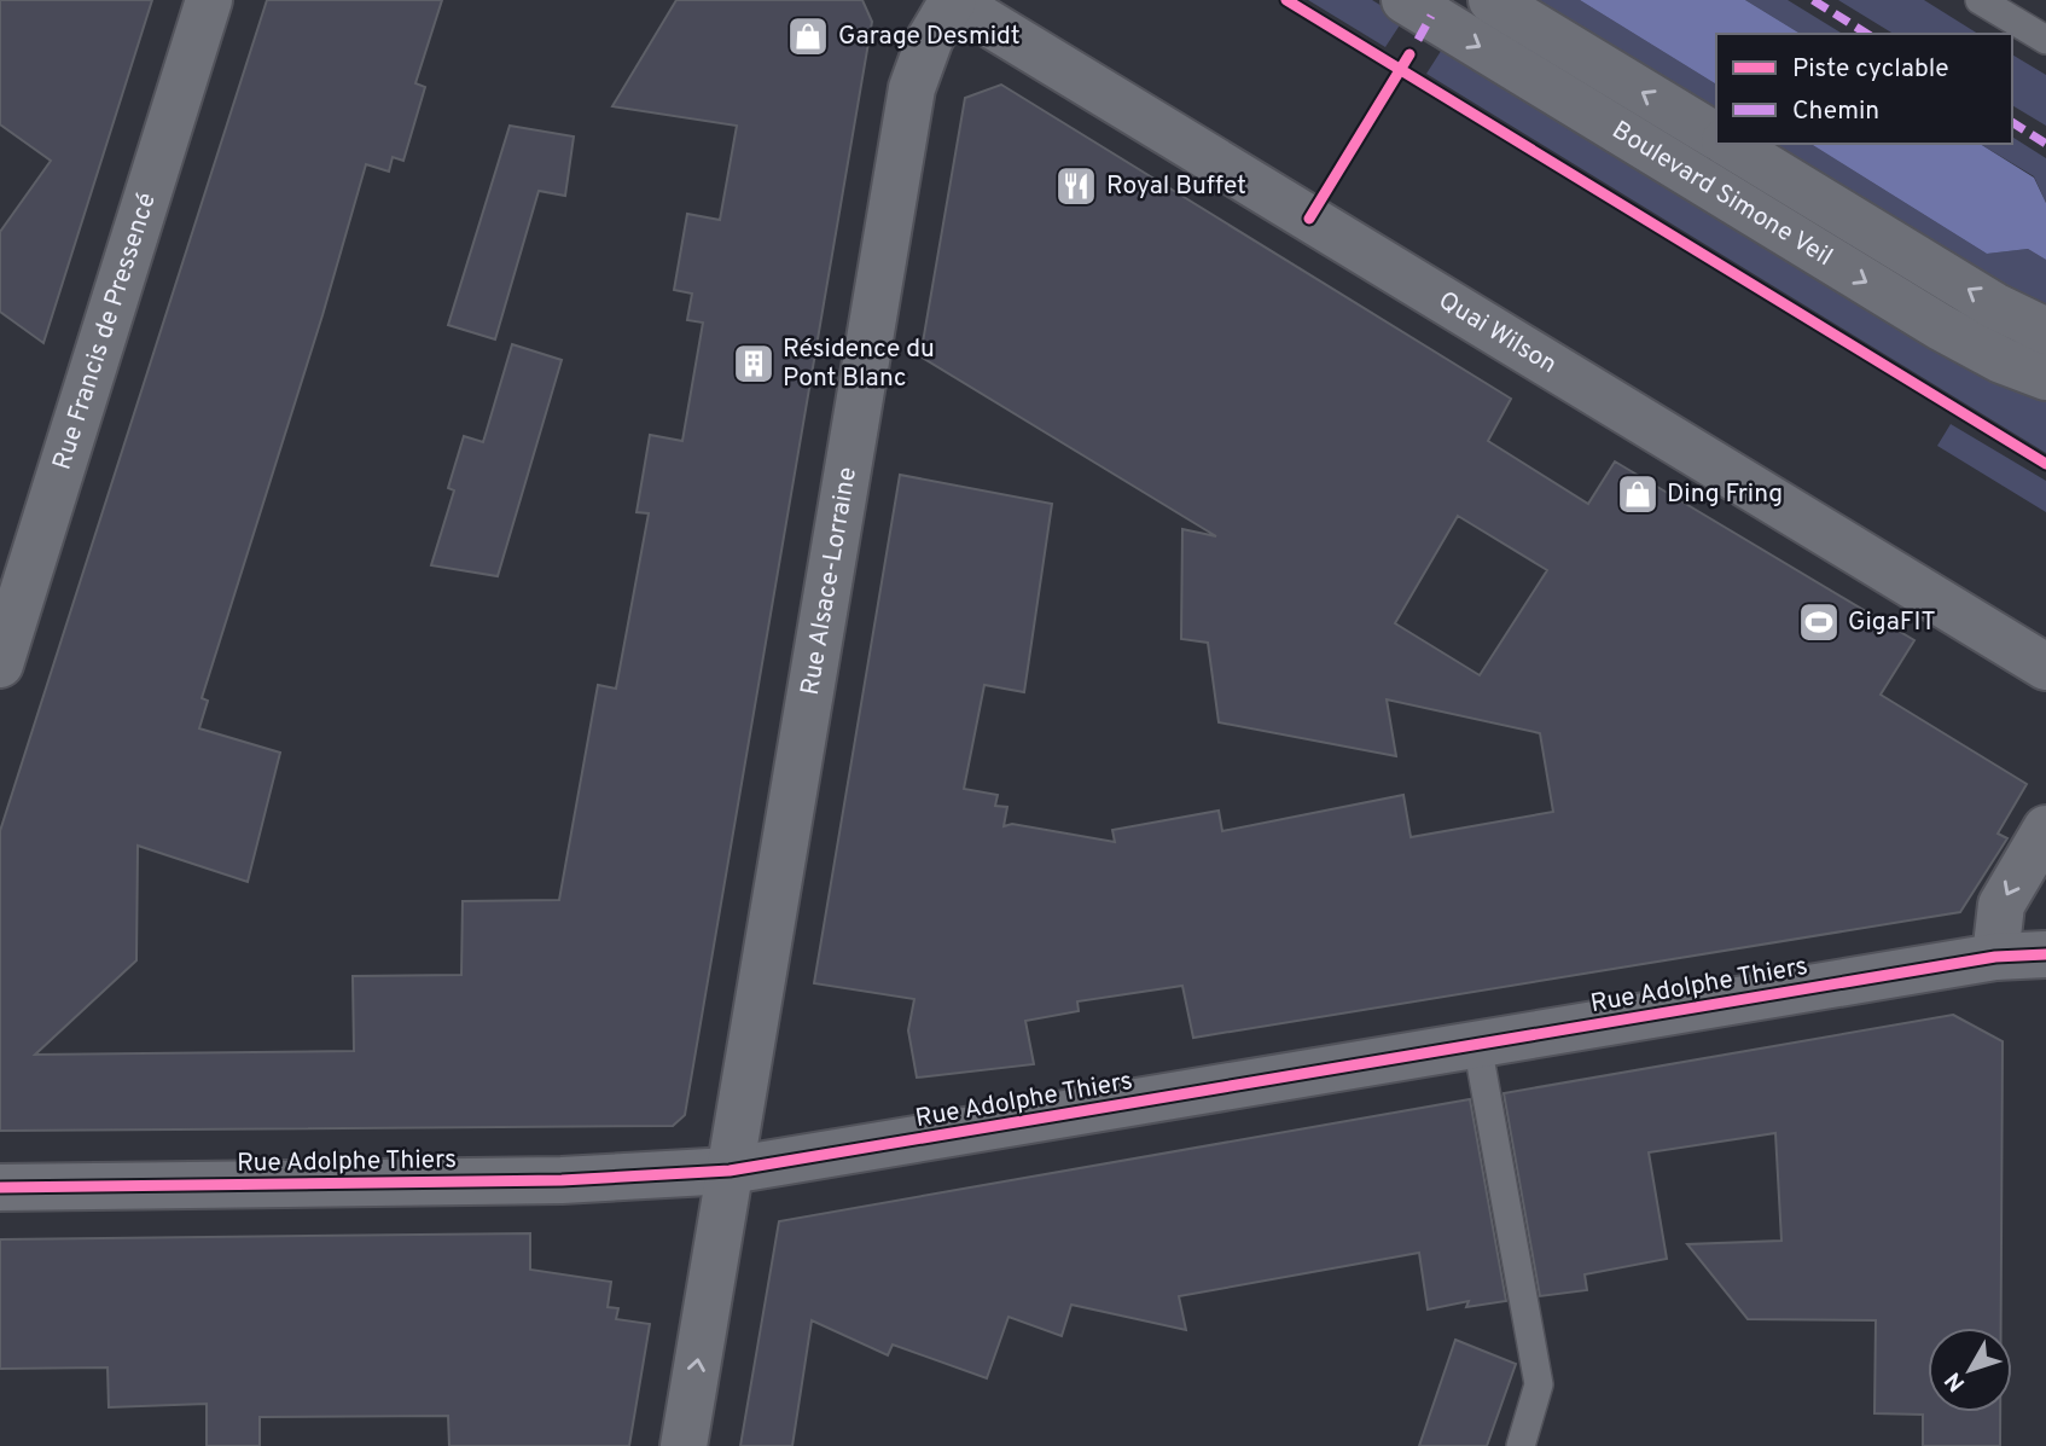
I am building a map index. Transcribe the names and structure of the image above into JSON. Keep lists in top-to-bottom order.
{
  "streets": {
    "street": [
      "Boulevard Simone Veil",
      "Rue Francis de Pressencé",
      "Quai Wilson",
      "Rue Alsace-Lorraine",
      "Rue Adolphe Thiers"
    ]
  },
  "crossings": [
    ["Quai Wilson", "Rue Alsace-Lorraine"],
    ["Rue Alsace-Lorraine", "Rue Adolphe Thiers"]
  ],
  "places": {
    "shop": ["Garage Desmidt", "Ding Fring"],
    "restaurant": ["Royal Buffet"],
    "building": ["Résidence du Pont Blanc"],
    "sports": ["GigaFIT"]
  },
  "legend": ["Piste cyclable", "Chemin"],
  "north": "bottom left"
}
